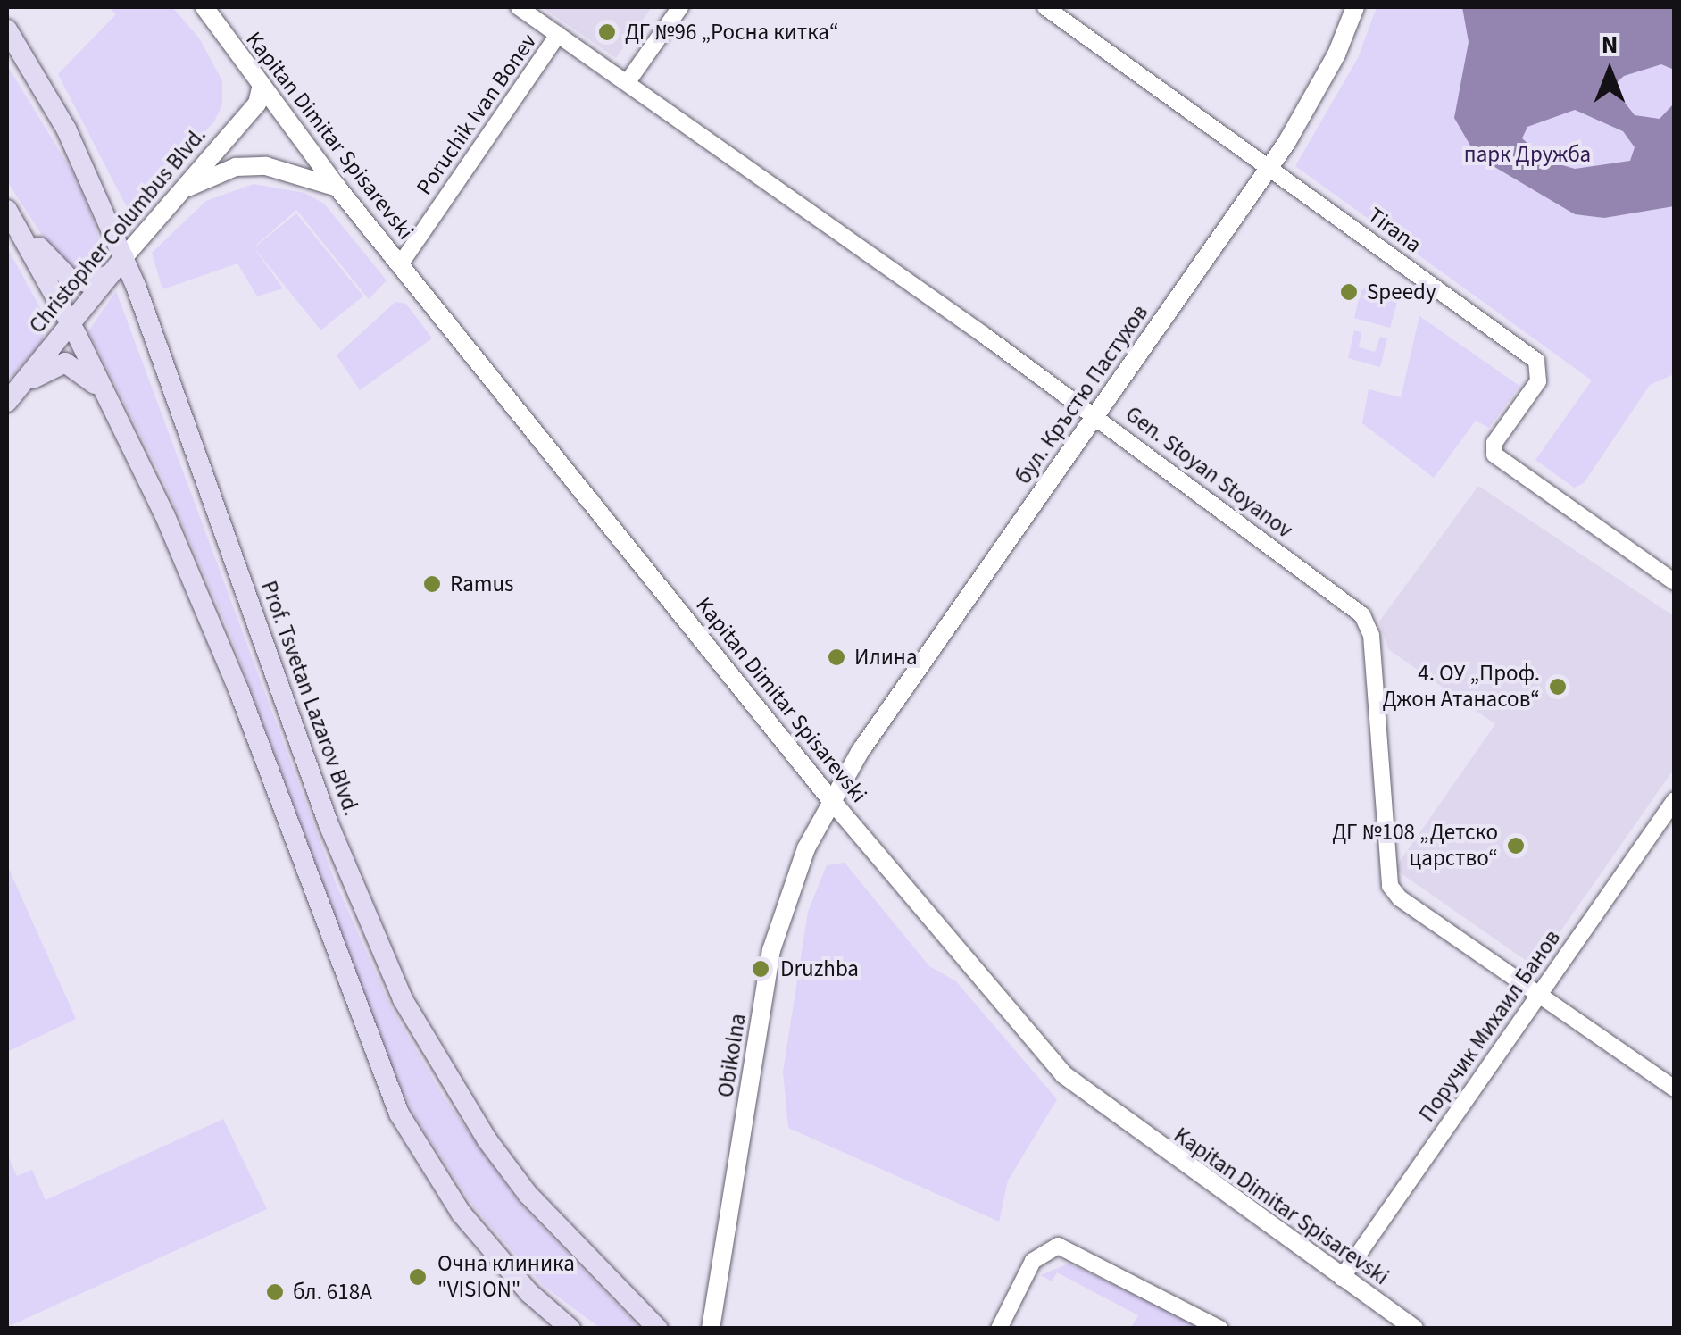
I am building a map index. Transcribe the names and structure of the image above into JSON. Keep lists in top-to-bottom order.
{
  "streets": {
    "main road": ["Christopher Columbus Blvd.", "Prof. Tsvetan Lazarov Blvd."],
    "street": [
      "Рoruchik Ivan Bonev",
      "Kapitan Dimitar Spisarevski",
      "Tirana",
      "бул. Кръстю Пастухов",
      "Gen. Stoyan Stoyanov",
      "Поручик Михаил Банов",
      "Obikolna"
    ]
  },
  "crossings": [
    ["Рoruchik Ivan Bonev", "Kapitan Dimitar Spisarevski"],
    ["Рoruchik Ivan Bonev", "Gen. Stoyan Stoyanov"],
    ["Kapitan Dimitar Spisarevski", "Christopher Columbus Blvd."],
    ["Kapitan Dimitar Spisarevski", "бул. Кръстю Пастухов"],
    ["Kapitan Dimitar Spisarevski", "Поручик Михаил Банов"],
    ["Kapitan Dimitar Spisarevski", "Obikolna"],
    ["Christopher Columbus Blvd.", "Prof. Tsvetan Lazarov Blvd."],
    ["Tirana", "бул. Кръстю Пастухов"],
    ["бул. Кръстю Пастухов", "Gen. Stoyan Stoyanov"],
    ["бул. Кръстю Пастухов", "Obikolna"],
    ["Gen. Stoyan Stoyanov", "Поручик Михаил Банов"]
  ],
  "parks": ["парк Дружба"],
  "places": [
    "ДГ №96 „Росна китка“",
    "Speedy",
    "Ramus",
    "Илина",
    "4. ОУ „Проф. Джон Атанасов“",
    "ДГ №108 „Детско царство“",
    "Druzhba",
    "Очна клиника \"VISION\"",
    "бл. 618А"
  ],
  "north": "top"
}
